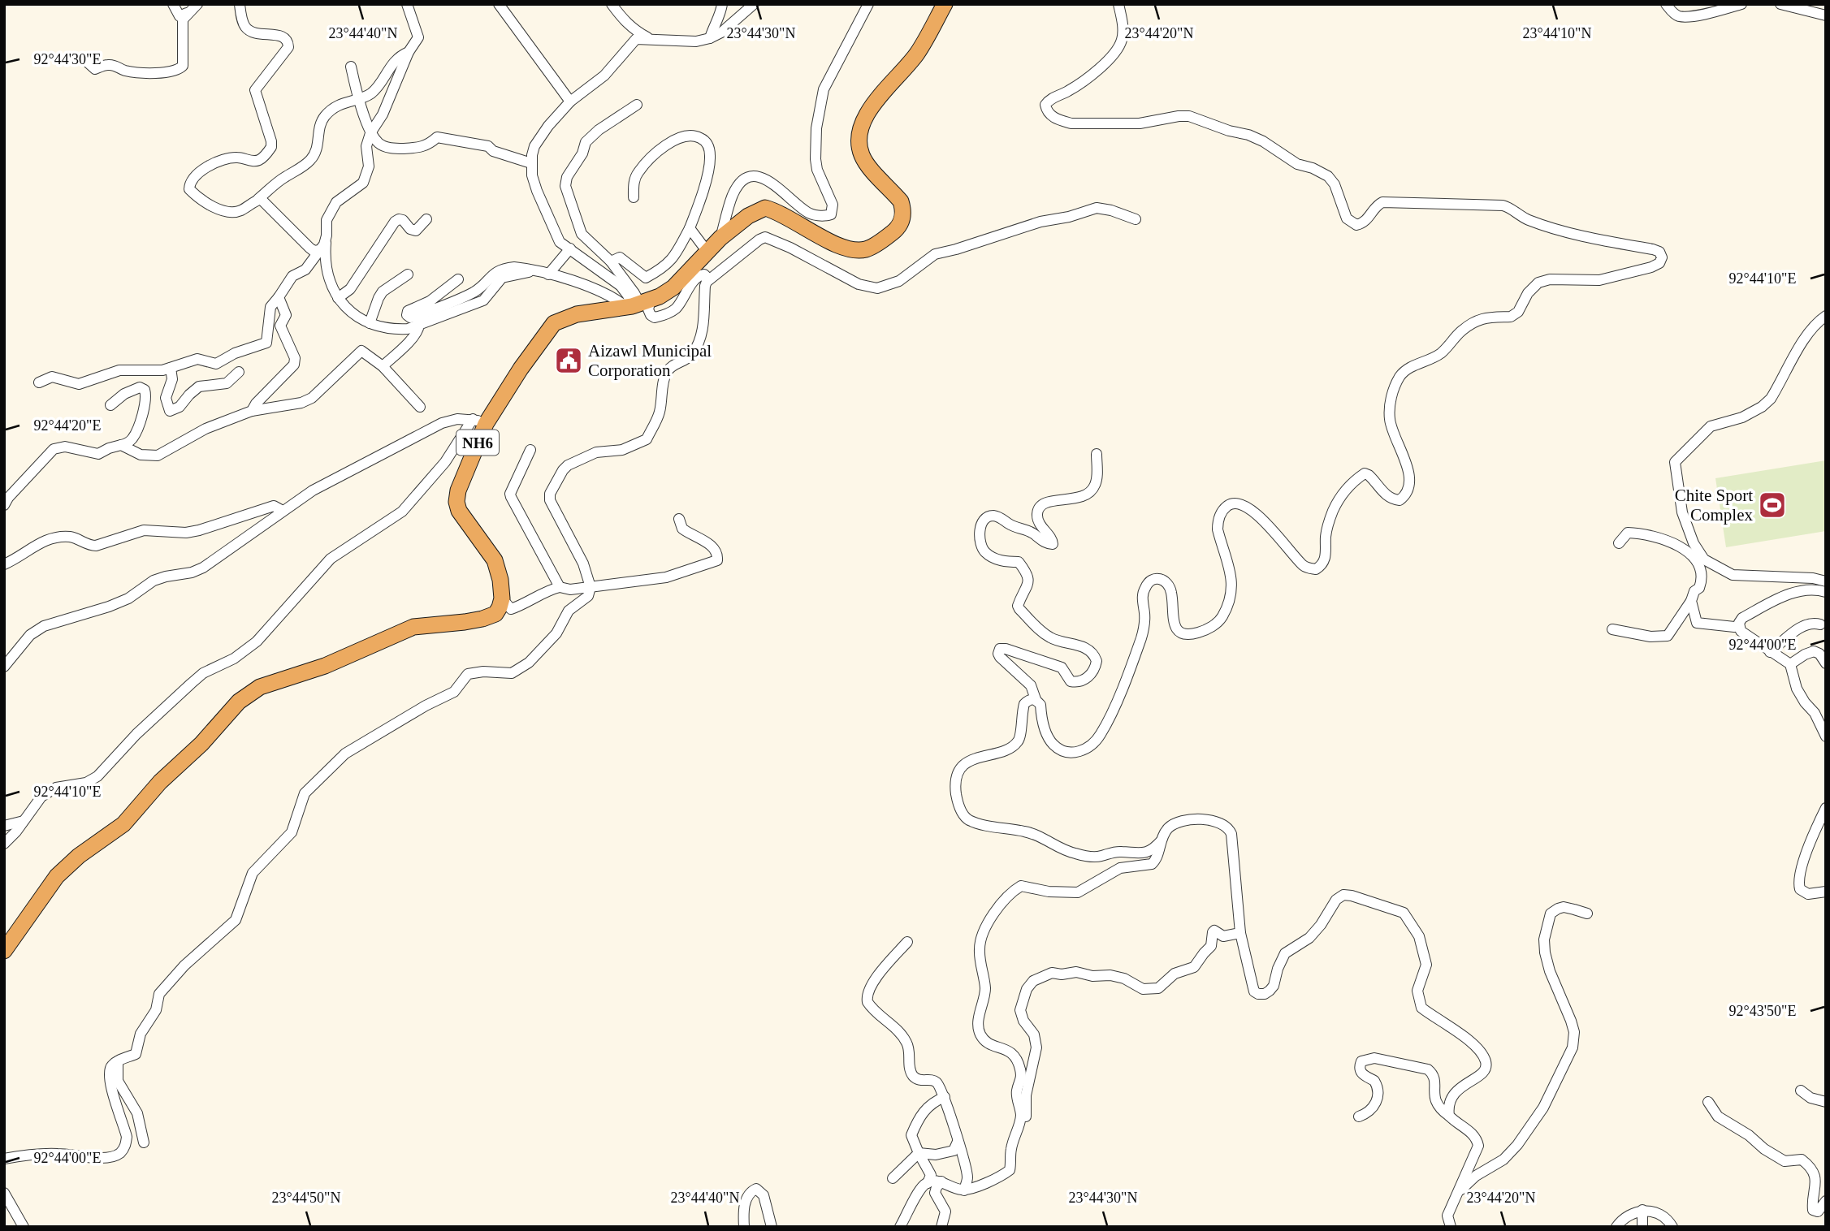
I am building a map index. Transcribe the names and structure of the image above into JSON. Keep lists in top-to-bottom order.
{
  "streets": {
    "highway": ["NH6"]
  },
  "places": {
    "public building": ["Aizawl Municipal Corporation"],
    "sports": ["Chite Sport Complex"]
  },
  "coordinates": [
    "23°44'40\"N",
    "23°44'30\"N",
    "23°44'20\"N",
    "23°44'10\"N",
    "92°44'30\"E",
    "92°44'10\"E",
    "92°44'20\"E",
    "92°44'00\"E",
    "92°43'50\"E",
    "23°44'50\"N"
  ]
}
